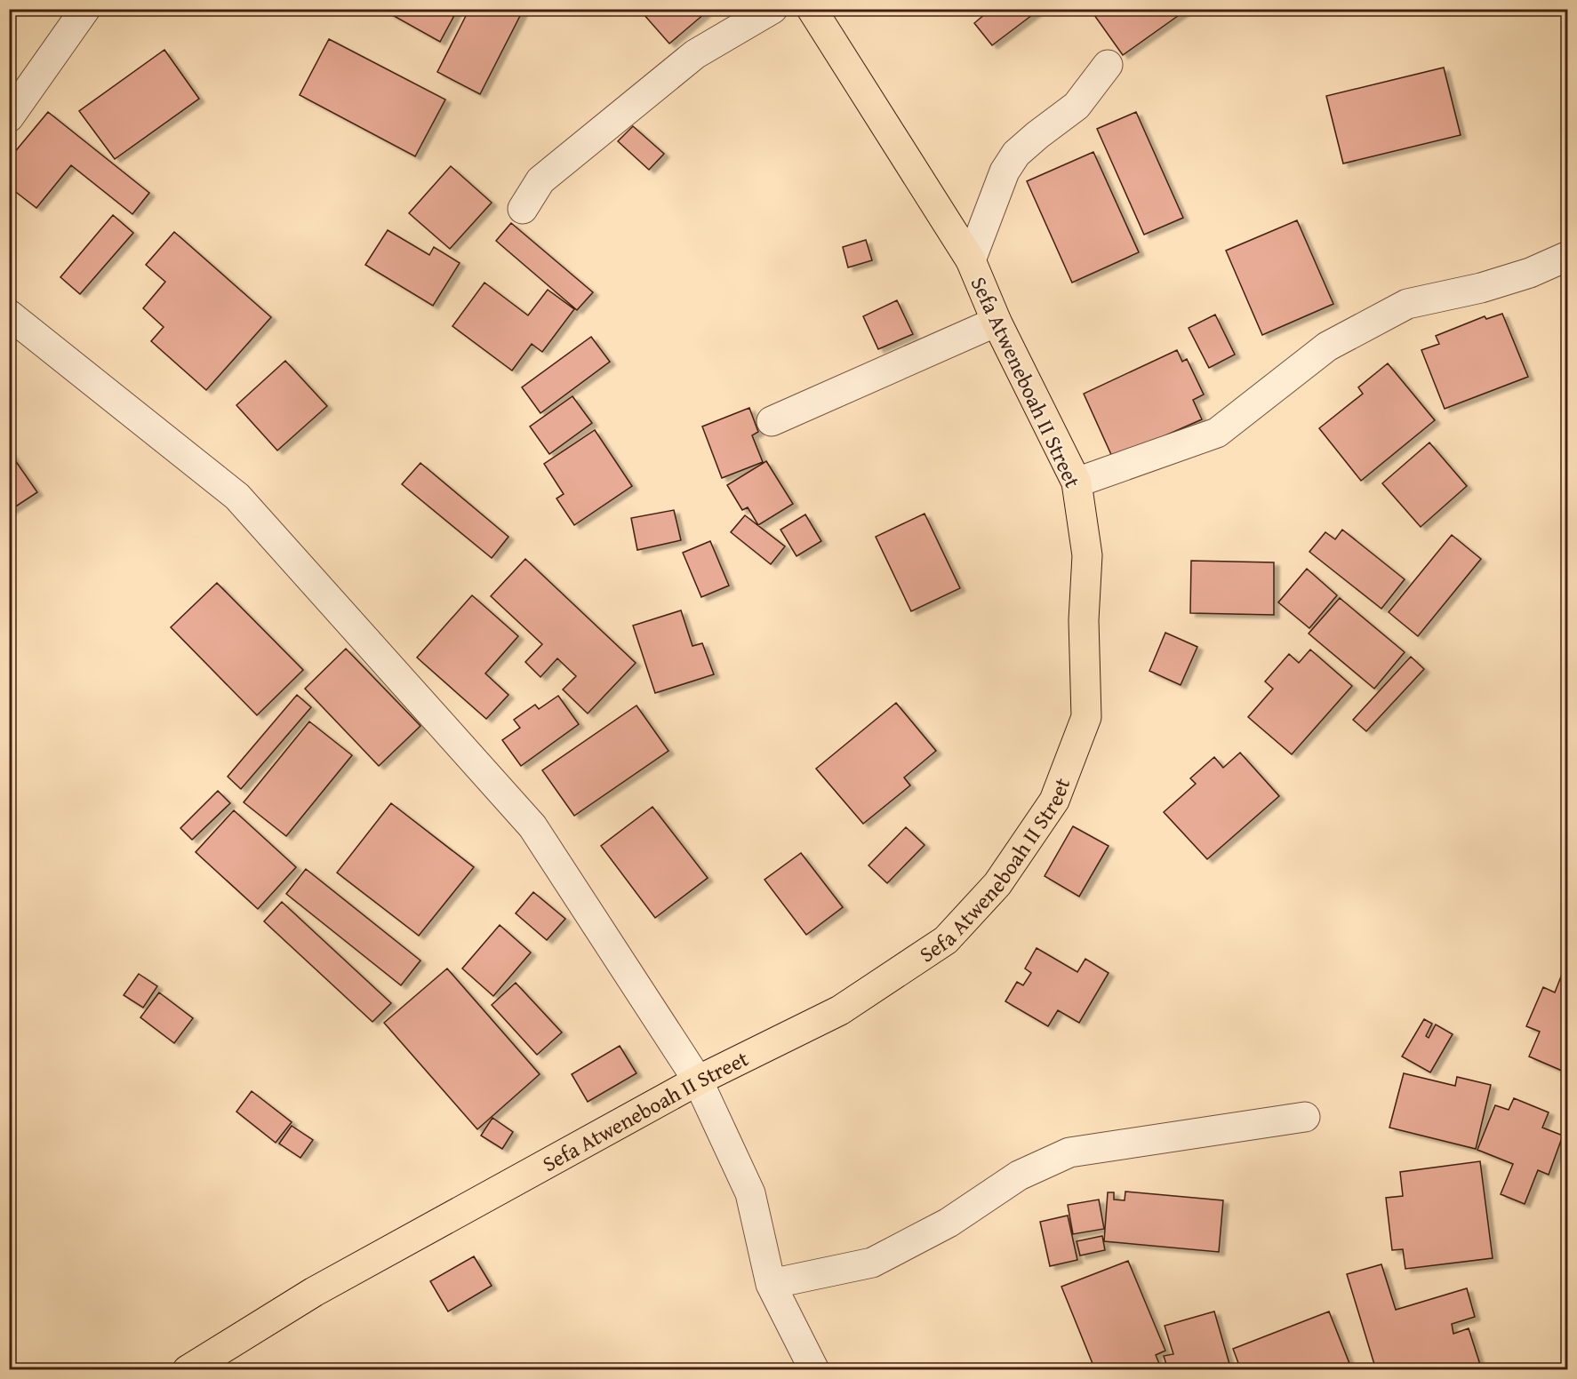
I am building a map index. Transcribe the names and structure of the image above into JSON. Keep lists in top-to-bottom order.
{
  "streets": {
    "main road": ["Sefa Atweneboah II Street"]
  }
}
